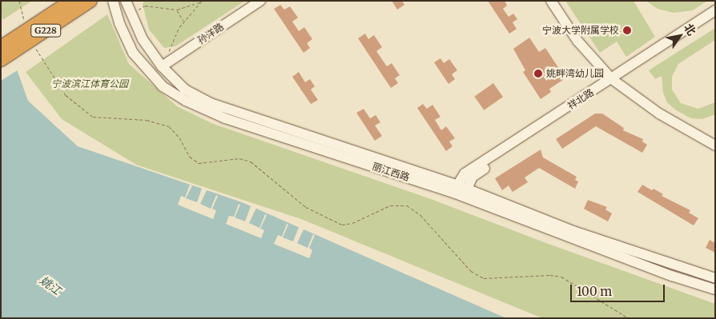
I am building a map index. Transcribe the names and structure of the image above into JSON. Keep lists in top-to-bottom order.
{
  "streets": {
    "highway": ["G228"],
    "main road": ["孙洋路", "祥北路", "丽江西路"]
  },
  "crossings": [
    ["孙洋路", "丽江西路"],
    ["祥北路", "丽江西路"]
  ],
  "water": ["姚江"],
  "parks": ["宁波滨江体育公园"],
  "places": ["宁波大学附属学校", "姚畔湾幼儿园"],
  "scale_bar": "100 m",
  "north": "top right"
}
